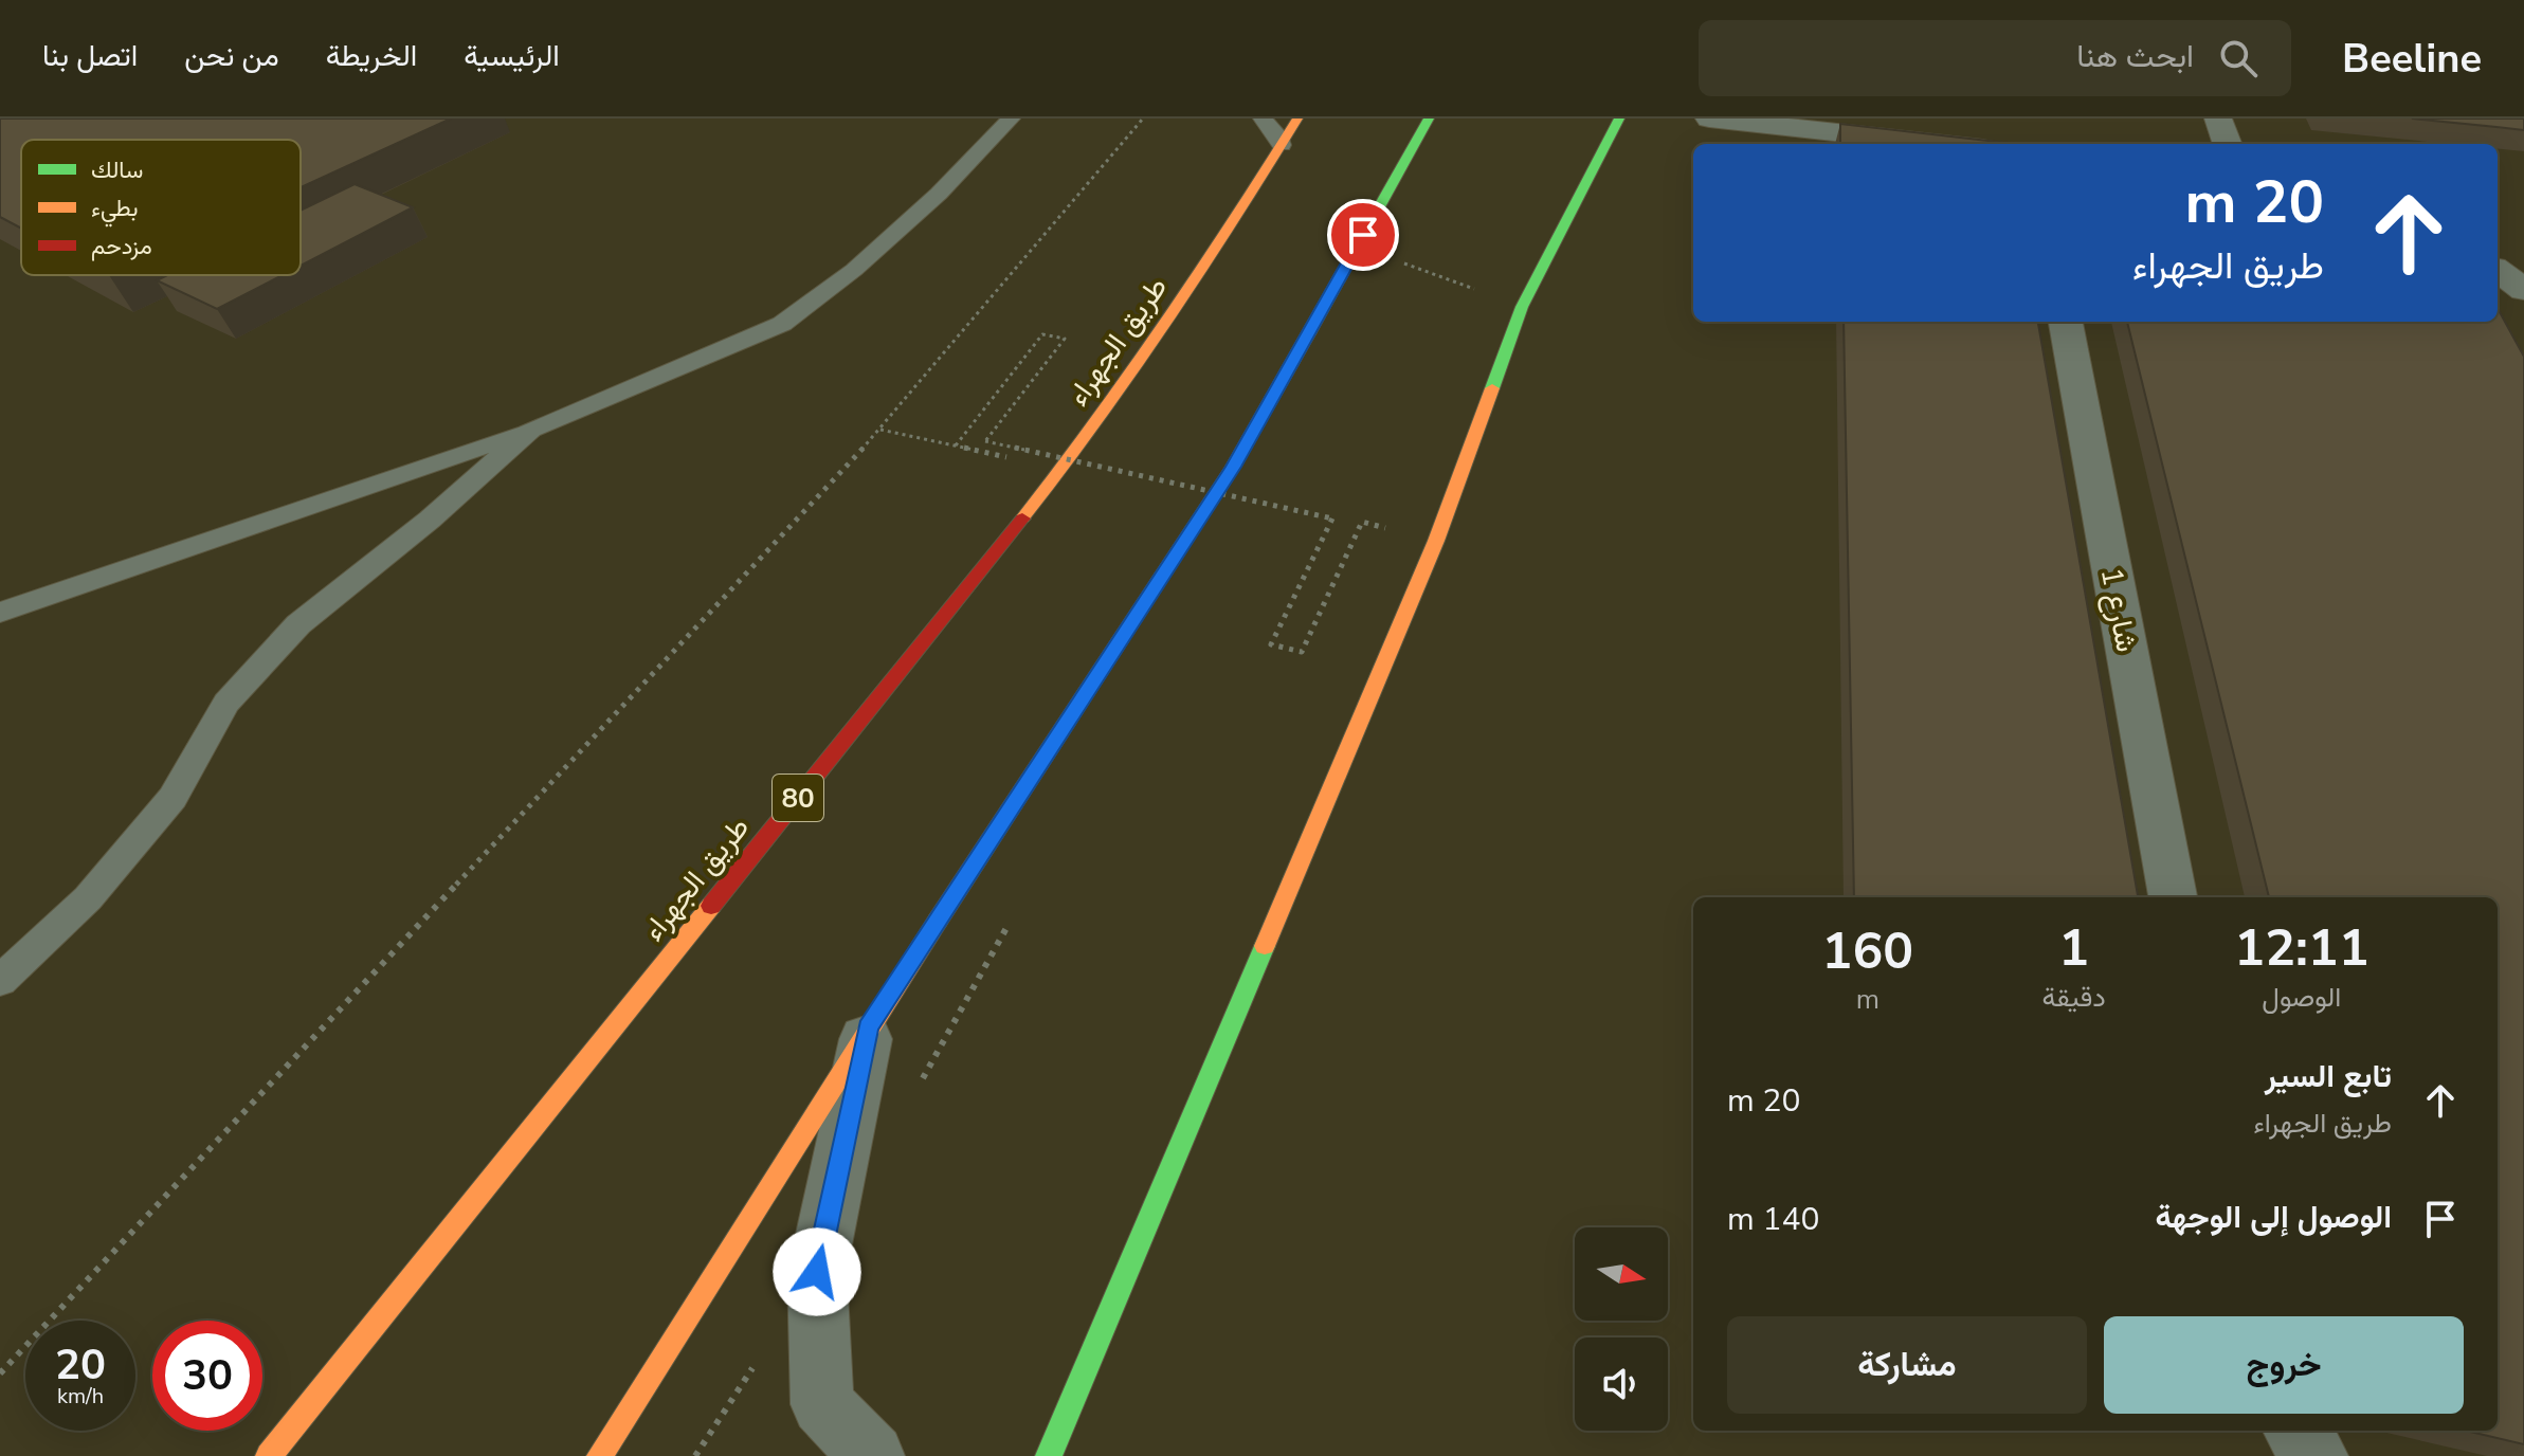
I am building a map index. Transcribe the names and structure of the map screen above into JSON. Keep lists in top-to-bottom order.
{
  "streets": {
    "main road": ["طريق الجهراء", "80"],
    "street": ["شارع 1"]
  },
  "legend": ["سالك", "بطيء", "مزدحم"],
  "north": "right",
  "page": {
    "header": "Beeline",
    "search": "ابحث هنا",
    "nav": [
      "الرئيسية",
      "الخريطة",
      "من نحن",
      "اتصل بنا"
    ],
    "turn": ["20 m", "طريق الجهراء"],
    "eta": [
      "12:11",
      "الوصول",
      "1",
      "دقيقة",
      "160",
      "m"
    ],
    "list": [
      {
        "name": "تابع السير",
        "note": "طريق الجهراء",
        "value": "20 m"
      },
      {
        "name": "الوصول إلى الوجهة",
        "value": "140 m"
      }
    ],
    "buttons": ["خروج", "مشاركة"],
    "speed": "20 km/h",
    "limit": "30"
  }
}
